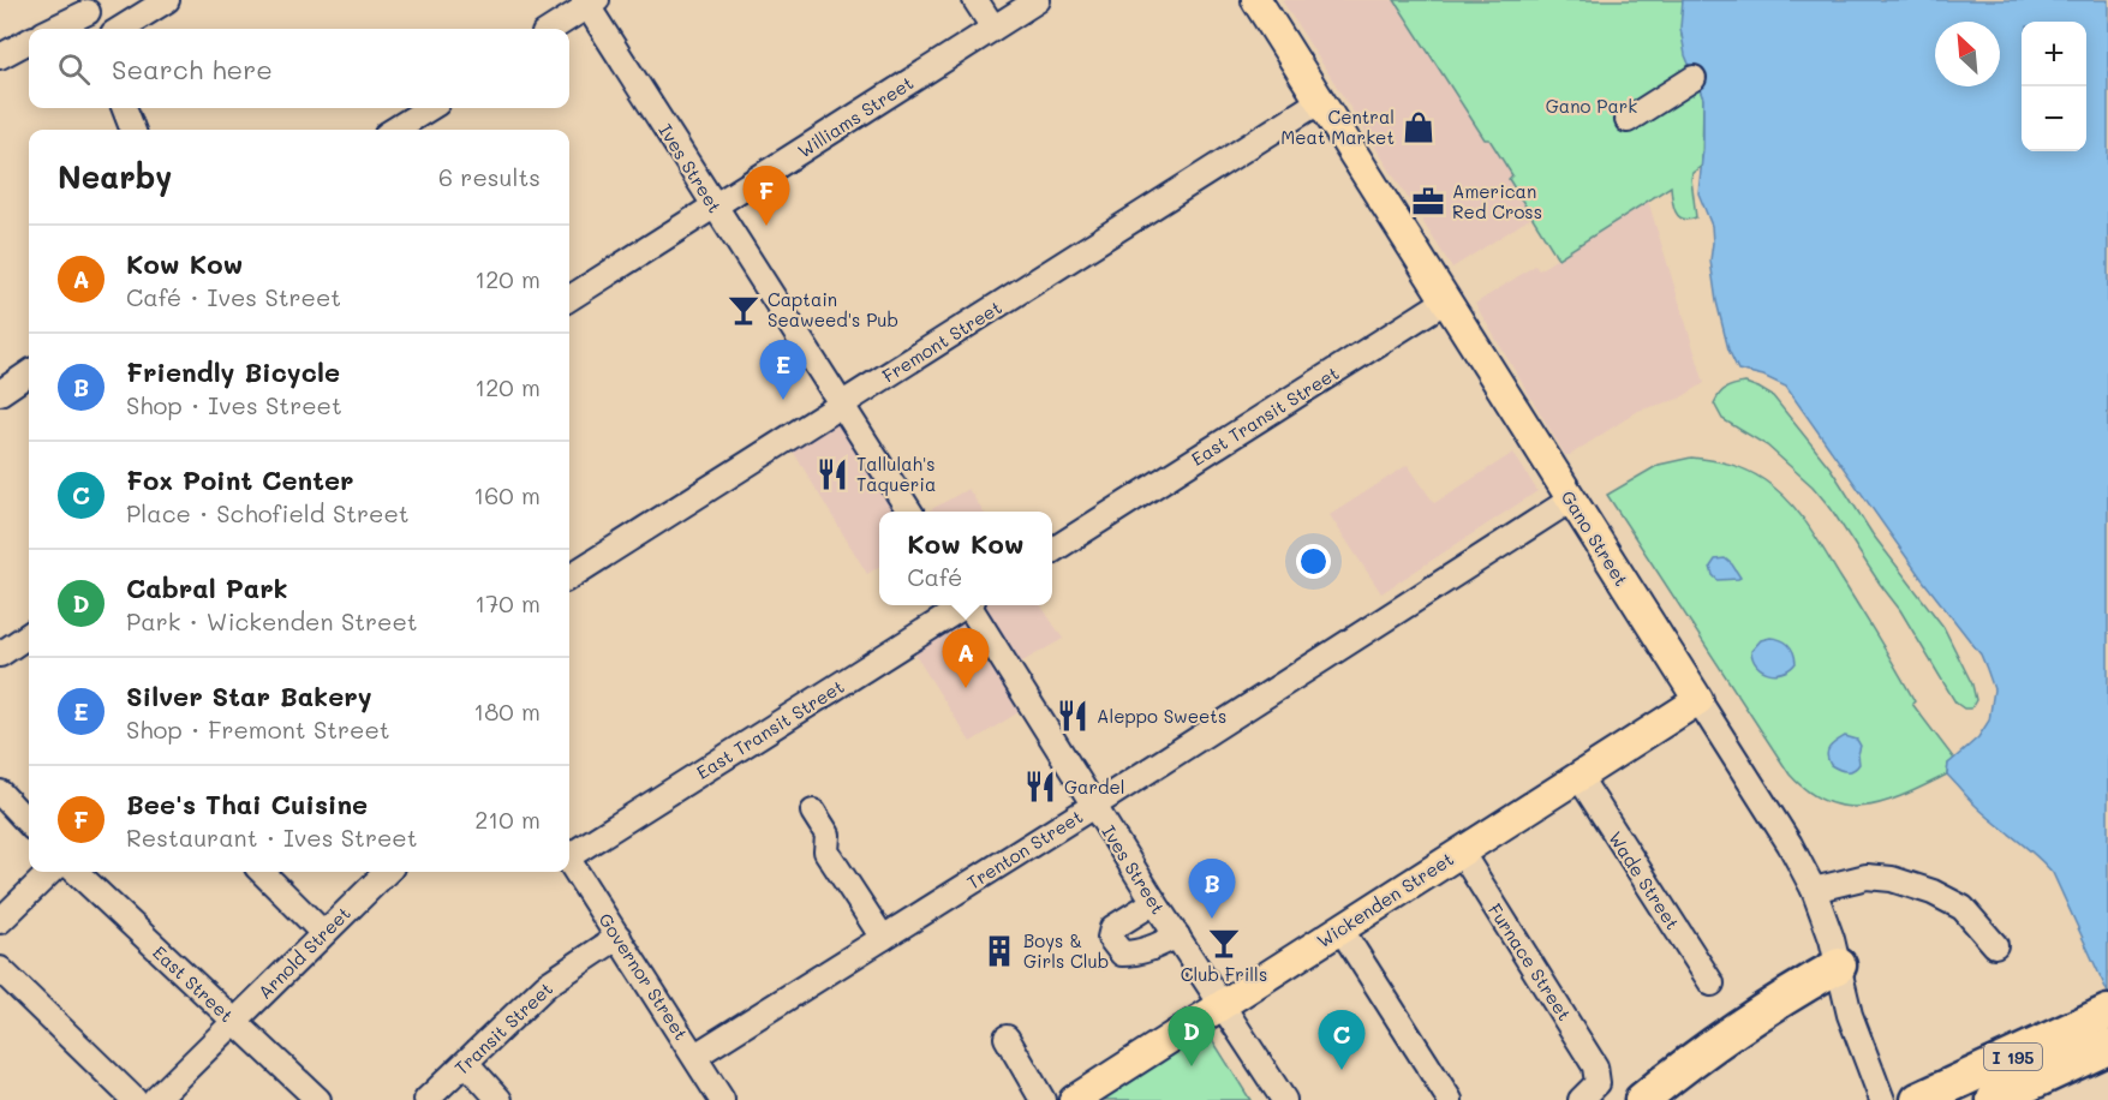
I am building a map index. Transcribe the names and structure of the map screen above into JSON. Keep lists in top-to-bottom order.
{
  "streets": {
    "highway": ["I 195"],
    "main road": ["Gano Street", "Wickenden Street"],
    "street": [
      "Williams Street",
      "Ives Street",
      "Fremont Street",
      "East Transit Street",
      "Trenton Street",
      "Wade Street",
      "Arnold Street",
      "Furnace Street",
      "Governor Street",
      "East Street",
      "Transit Street"
    ]
  },
  "crossings": [
    ["Williams Street", "Ives Street"],
    ["Ives Street", "Fremont Street"],
    ["Ives Street", "Trenton Street"],
    ["Ives Street", "Wickenden Street"],
    ["Fremont Street", "Gano Street"],
    ["East Transit Street", "Gano Street"],
    ["Gano Street", "Trenton Street"],
    ["Gano Street", "Wickenden Street"],
    ["Trenton Street", "Governor Street"],
    ["Wade Street", "Wickenden Street"],
    ["Wickenden Street", "Furnace Street"],
    ["Arnold Street", "East Street"],
    ["Governor Street", "Transit Street"]
  ],
  "parks": ["Gano Park"],
  "places": {
    "shop": ["Central Meat Market"],
    "office": ["American Red Cross"],
    "bar": ["Captain Seaweed's Pub", "Club Frills"],
    "restaurant": ["Tallulah's Taqueria", "Aleppo Sweets", "Gardel"],
    "building": ["Boys & Girls Club"]
  },
  "north": "top left",
  "page": {
    "map_buttons": ["+", "−"],
    "search": "Search here",
    "heading": ["Nearby", "6 results"],
    "pins": [
      "F",
      "E",
      "A",
      "B",
      "D",
      "C"
    ],
    "list": [
      {
        "mark": "A",
        "name": "Kow Kow",
        "note": "Café · Ives Street",
        "value": "120 m"
      },
      {
        "mark": "B",
        "name": "Friendly Bicycle",
        "note": "Shop · Ives Street",
        "value": "120 m"
      },
      {
        "mark": "C",
        "name": "Fox Point Center",
        "note": "Place · Schofield Street",
        "value": "160 m"
      },
      {
        "mark": "D",
        "name": "Cabral Park",
        "note": "Park · Wickenden Street",
        "value": "170 m"
      },
      {
        "mark": "E",
        "name": "Silver Star Bakery",
        "note": "Shop · Fremont Street",
        "value": "180 m"
      },
      {
        "mark": "F",
        "name": "Bee's Thai Cuisine",
        "note": "Restaurant · Ives Street",
        "value": "210 m"
      }
    ],
    "popup": ["Kow Kow", "Café"]
  }
}
